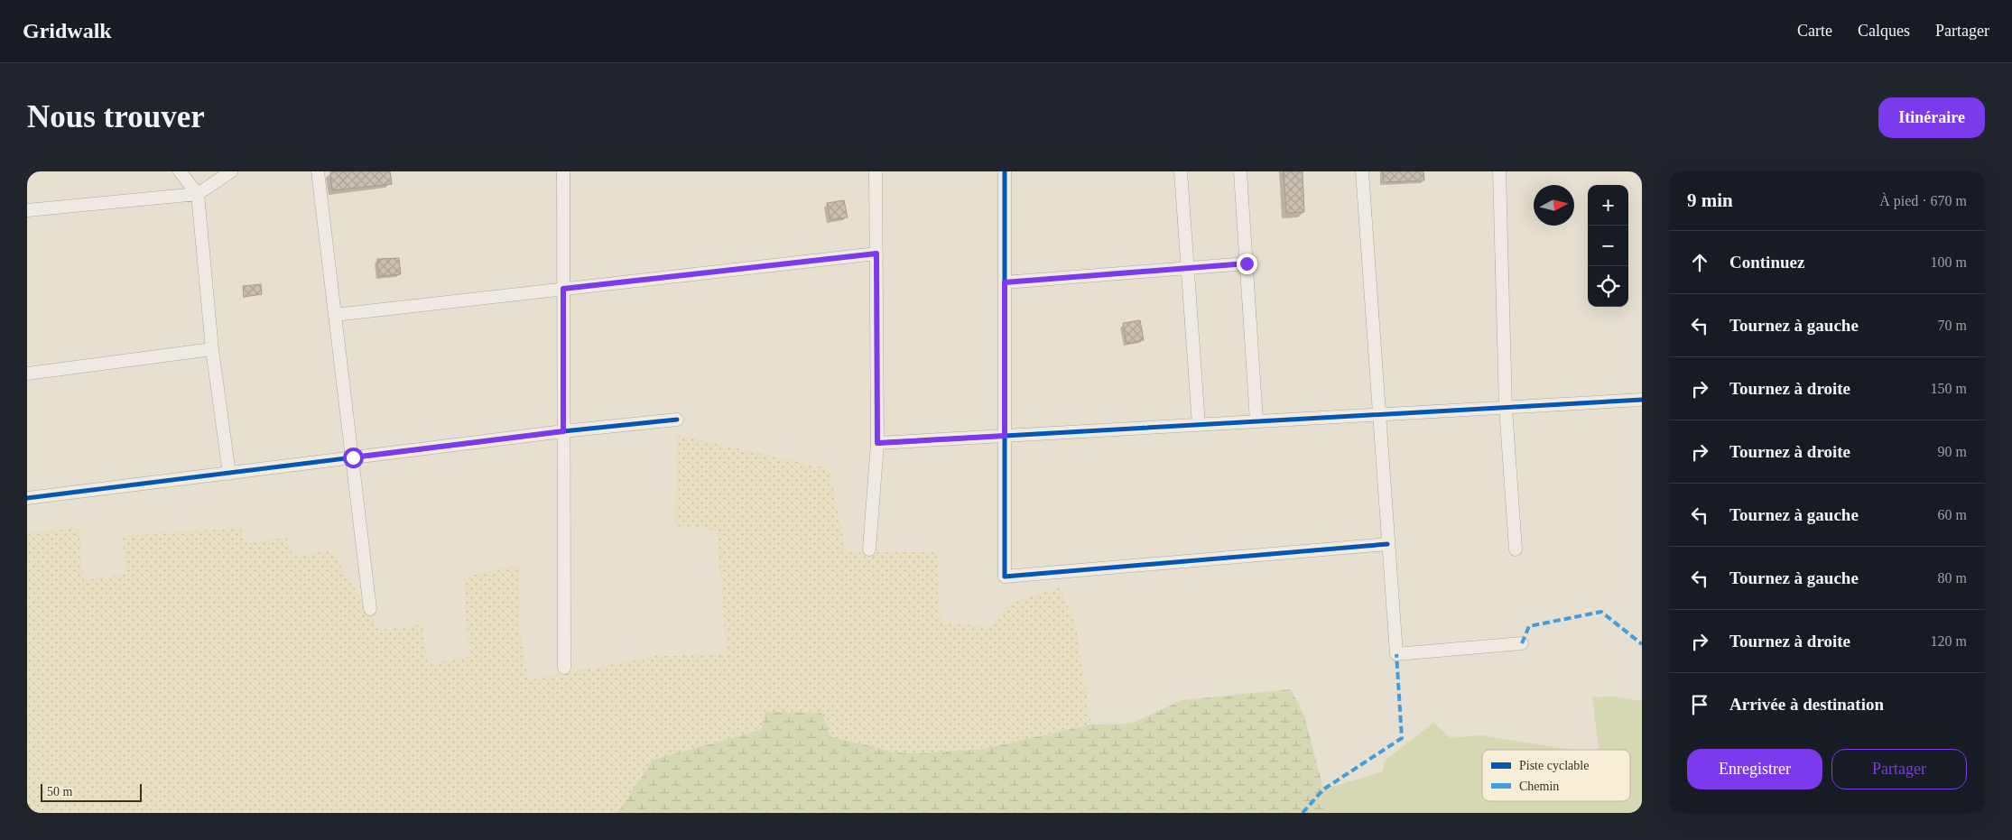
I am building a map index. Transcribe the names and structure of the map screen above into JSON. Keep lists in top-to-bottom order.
{
  "legend": ["Piste cyclable", "Chemin"],
  "scale_bar": "50 m",
  "north": "right",
  "page": {
    "header": "Gridwalk",
    "nav": ["Carte", "Calques", "Partager"],
    "buttons": [
      "Itinéraire",
      ["Enregistrer", "Partager"]
    ],
    "title": "Nous trouver",
    "heading": ["9 min", "À pied · 670 m"],
    "map_buttons": ["+", "−"],
    "list": [
      ["Continuez", "100 m"],
      ["Tournez à gauche", "70 m"],
      ["Tournez à droite", "150 m"],
      ["Tournez à droite", "90 m"],
      ["Tournez à gauche", "60 m"],
      ["Tournez à gauche", "80 m"],
      ["Tournez à droite", "120 m"],
      "Arrivée à destination"
    ],
    "scale": "50 m"
  }
}
